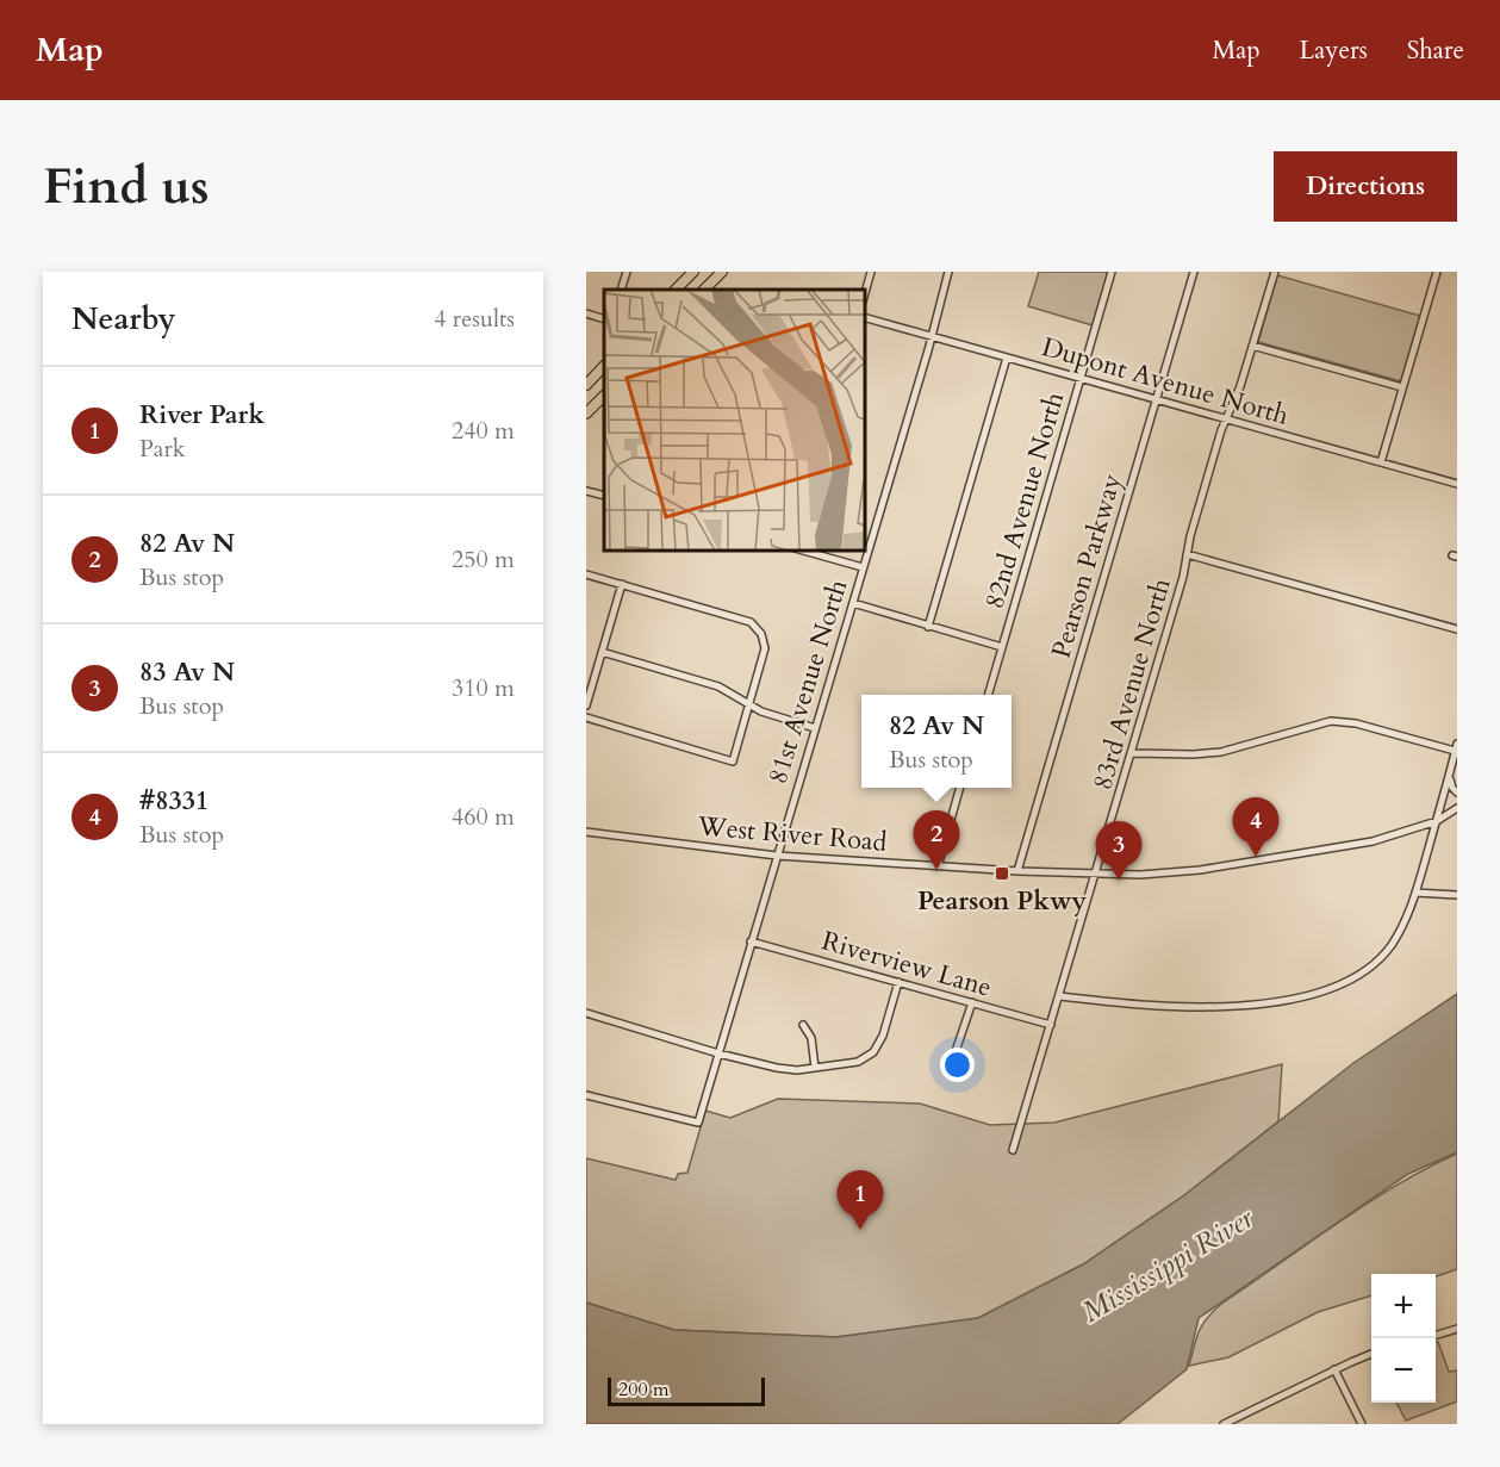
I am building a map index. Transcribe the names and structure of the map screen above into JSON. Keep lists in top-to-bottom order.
{
  "streets": {
    "street": [
      "Dupont Avenue North",
      "82nd Avenue North",
      "Pearson Parkway",
      "81st Avenue North",
      "83rd Avenue North",
      "West River Road",
      "Riverview Lane"
    ]
  },
  "crossings": [
    ["Dupont Avenue North", "82nd Avenue North"],
    ["Dupont Avenue North", "Pearson Parkway"],
    ["Dupont Avenue North", "81st Avenue North"],
    ["Dupont Avenue North", "83rd Avenue North"],
    ["Pearson Parkway", "West River Road"],
    ["81st Avenue North", "West River Road"],
    ["81st Avenue North", "Riverview Lane"],
    ["83rd Avenue North", "West River Road"],
    ["83rd Avenue North", "Riverview Lane"]
  ],
  "water": ["Mississippi River"],
  "places": {
    "transit": ["Pearson Pkwy"]
  },
  "scale_bar": "200 m",
  "page": {
    "header": "Map",
    "nav": ["Map", "Layers", "Share"],
    "buttons": "Directions",
    "title": "Find us",
    "heading": ["Nearby", "4 results"],
    "list": [
      {
        "mark": "1",
        "name": "River Park",
        "note": "Park",
        "value": "240 m"
      },
      {
        "mark": "2",
        "name": "82 Av N",
        "note": "Bus stop",
        "value": "250 m"
      },
      {
        "mark": "3",
        "name": "83 Av N",
        "note": "Bus stop",
        "value": "310 m"
      },
      {
        "mark": "4",
        "name": "#8331",
        "note": "Bus stop",
        "value": "460 m"
      }
    ],
    "popup": ["82 Av N", "Bus stop"],
    "pins": [
      "4",
      "2",
      "3",
      "1"
    ],
    "map_buttons": ["+", "−"],
    "scale": "200 m"
  }
}
